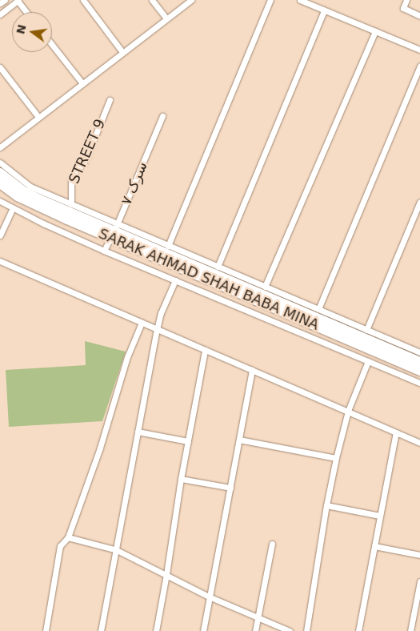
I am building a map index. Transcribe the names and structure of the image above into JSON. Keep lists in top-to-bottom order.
{
  "streets": {
    "highway": ["SARAK AHMAD SHAH BABA MINA"],
    "street": ["STREET 9", "سرک ۷"]
  },
  "crossings": [
    ["سرک ۷", "SARAK AHMAD SHAH BABA MINA"]
  ],
  "north": "left"
}
